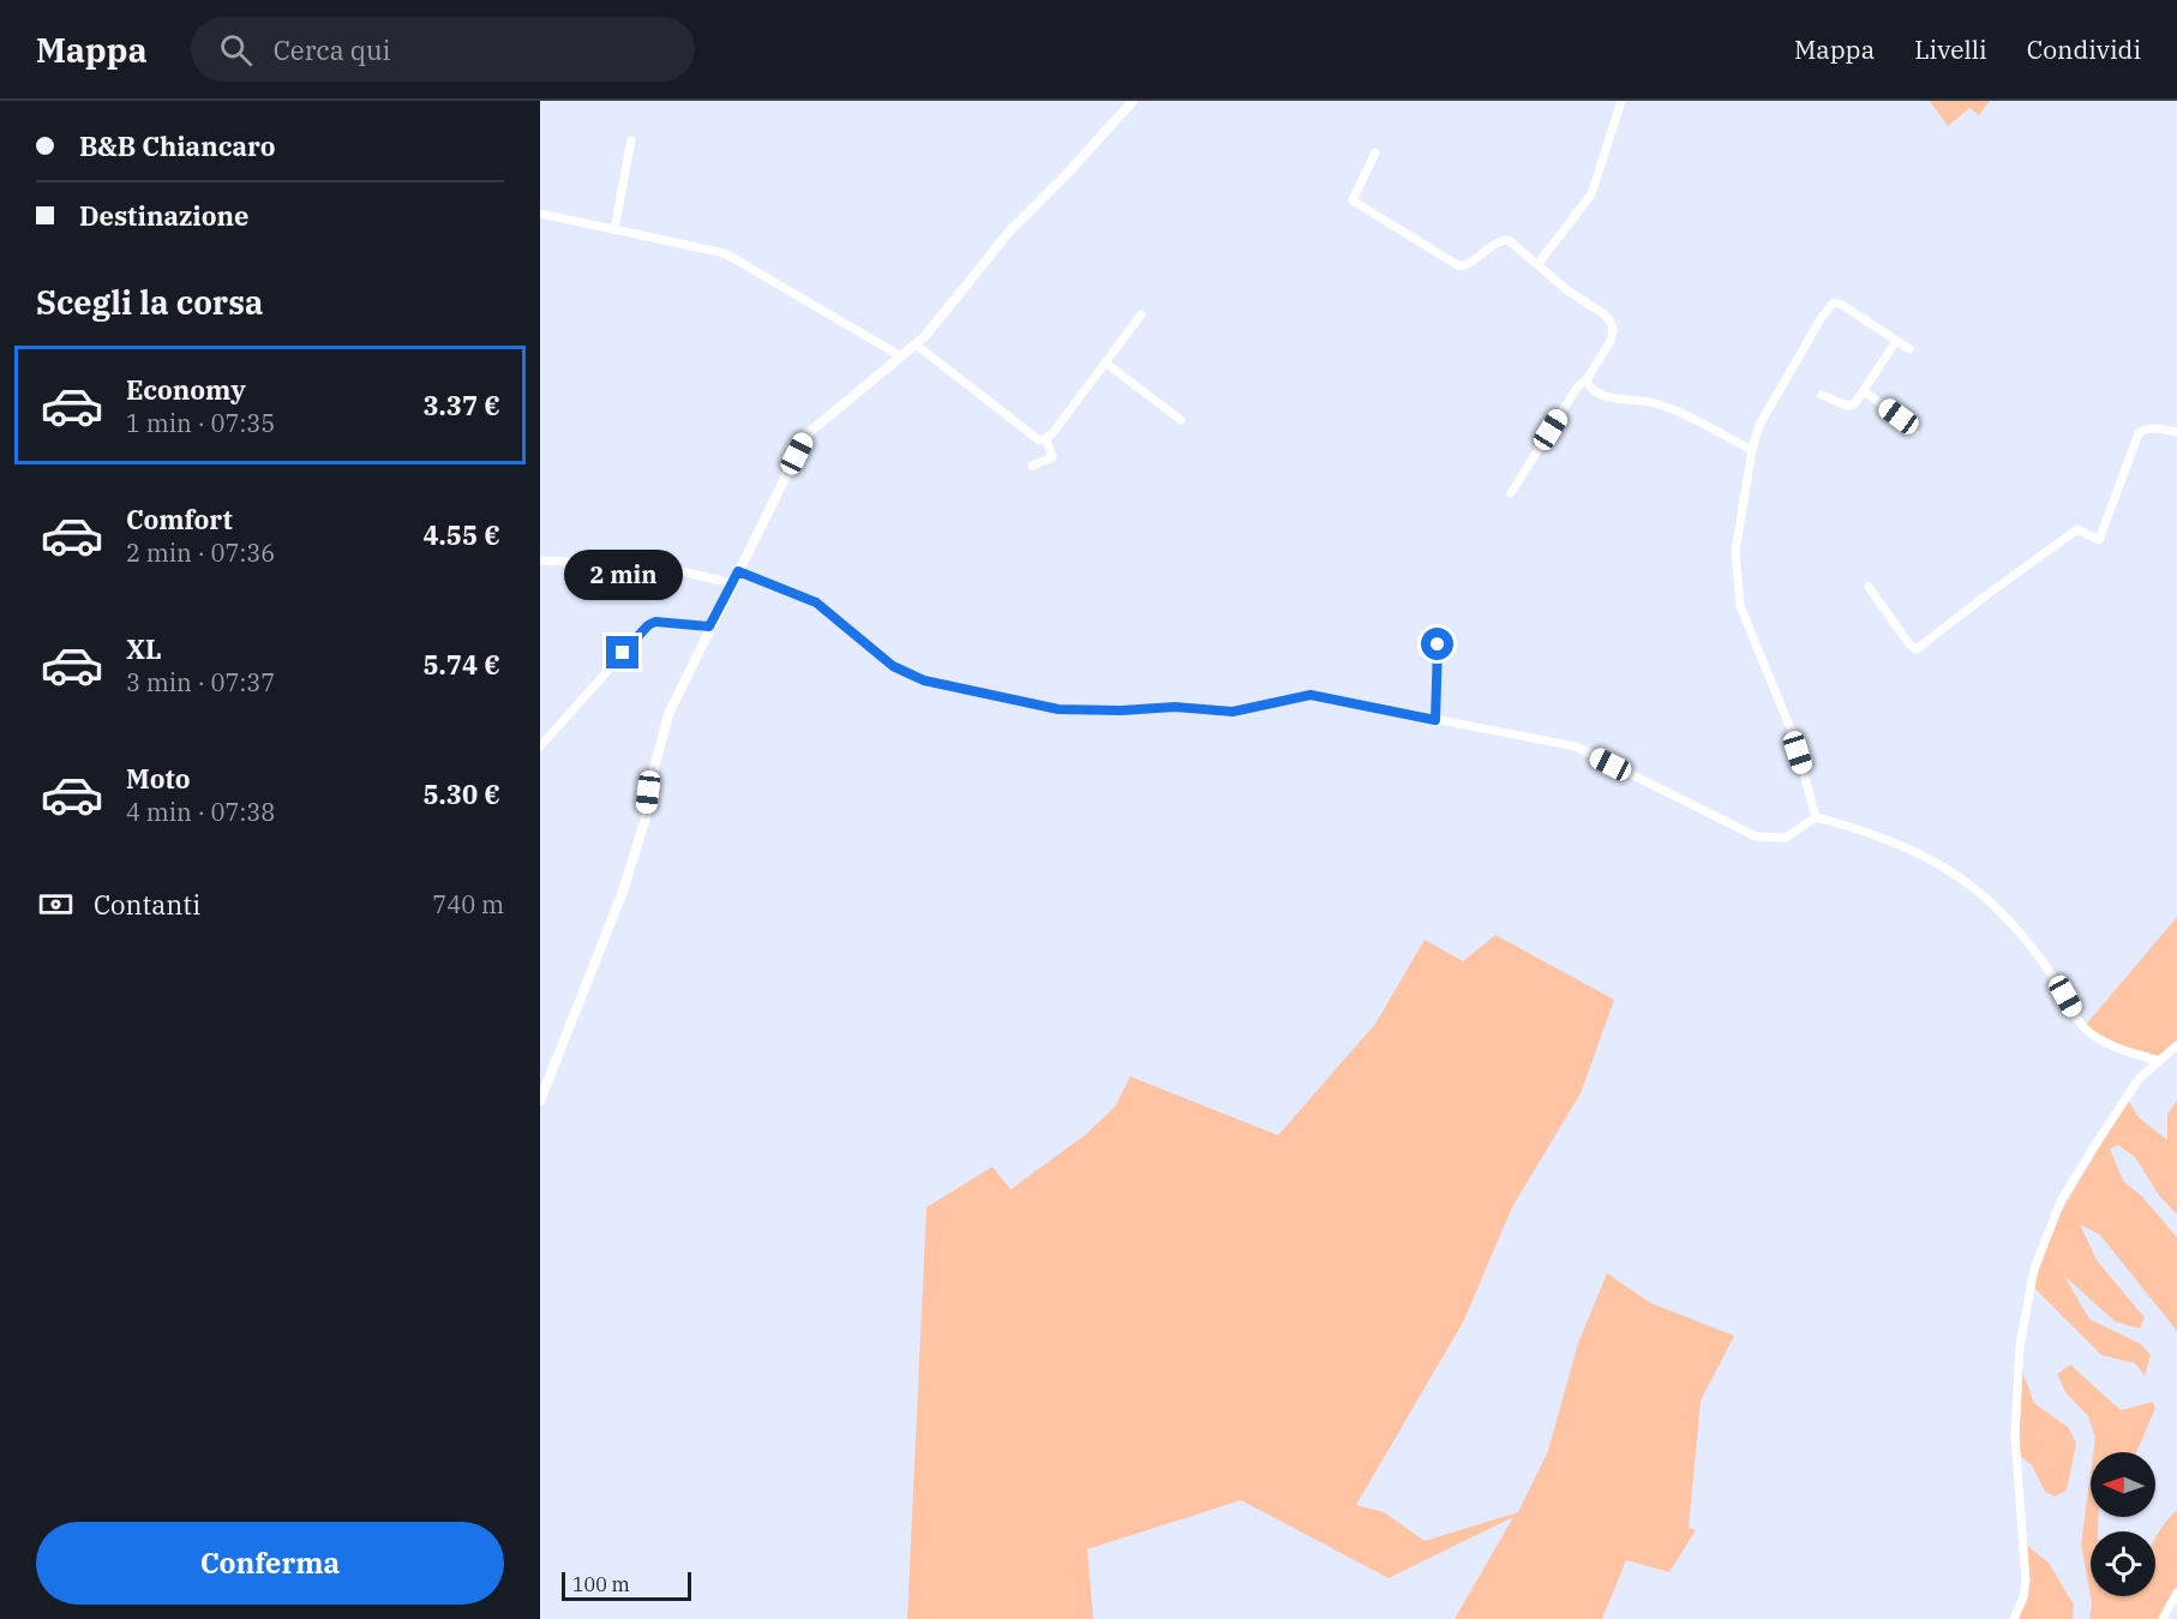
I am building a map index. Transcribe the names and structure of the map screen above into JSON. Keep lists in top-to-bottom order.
{
  "scale_bar": "100 m",
  "north": "left",
  "page": {
    "header": "Mappa",
    "search": "Cerca qui",
    "nav": ["Mappa", "Livelli", "Condividi"],
    "banner": ["B&B Chiancaro", "Destinazione"],
    "heading": "Scegli la corsa",
    "list": [
      {
        "name": "Economy",
        "note": "1 min · 07:35",
        "value": "3.37 €"
      },
      {
        "name": "Comfort",
        "note": "2 min · 07:36",
        "value": "4.55 €"
      },
      {
        "name": "XL",
        "note": "3 min · 07:37",
        "value": "5.74 €"
      },
      {
        "name": "Moto",
        "note": "4 min · 07:38",
        "value": "5.30 €"
      }
    ],
    "bubble": "2 min",
    "pay": ["Contanti", "740 m"],
    "buttons": "Conferma",
    "scale": "100 m"
  }
}
